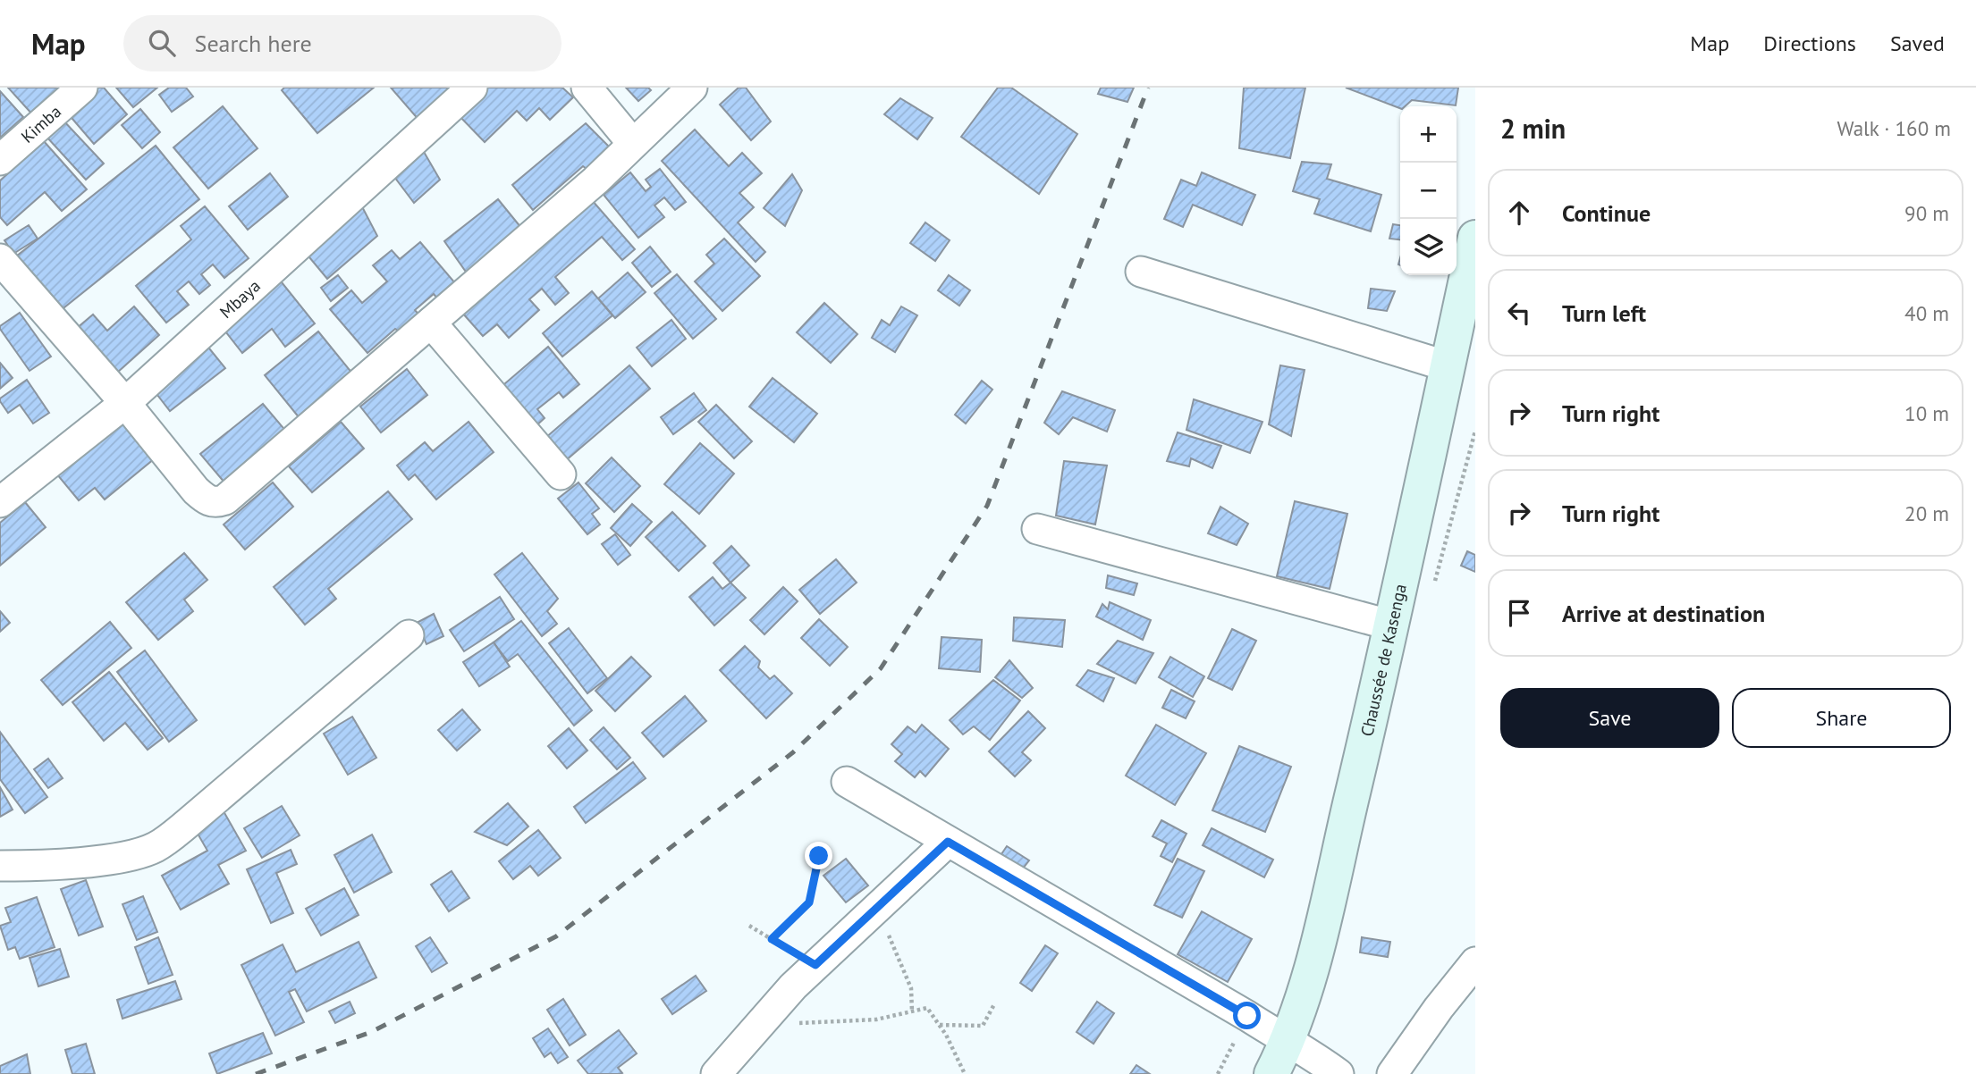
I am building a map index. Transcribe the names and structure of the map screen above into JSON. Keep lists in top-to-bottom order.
{
  "streets": {
    "main road": ["Chaussée de Kasenga"],
    "street": ["Kimba", "Mbaya"]
  },
  "page": {
    "header": "Map",
    "search": "Search here",
    "nav": ["Map", "Directions", "Saved"],
    "heading": ["2 min", "Walk · 160 m"],
    "map_buttons": ["+", "−"],
    "list": [
      ["Continue", "90 m"],
      ["Turn left", "40 m"],
      ["Turn right", "10 m"],
      ["Turn right", "20 m"],
      "Arrive at destination"
    ],
    "buttons": ["Save", "Share"]
  }
}
